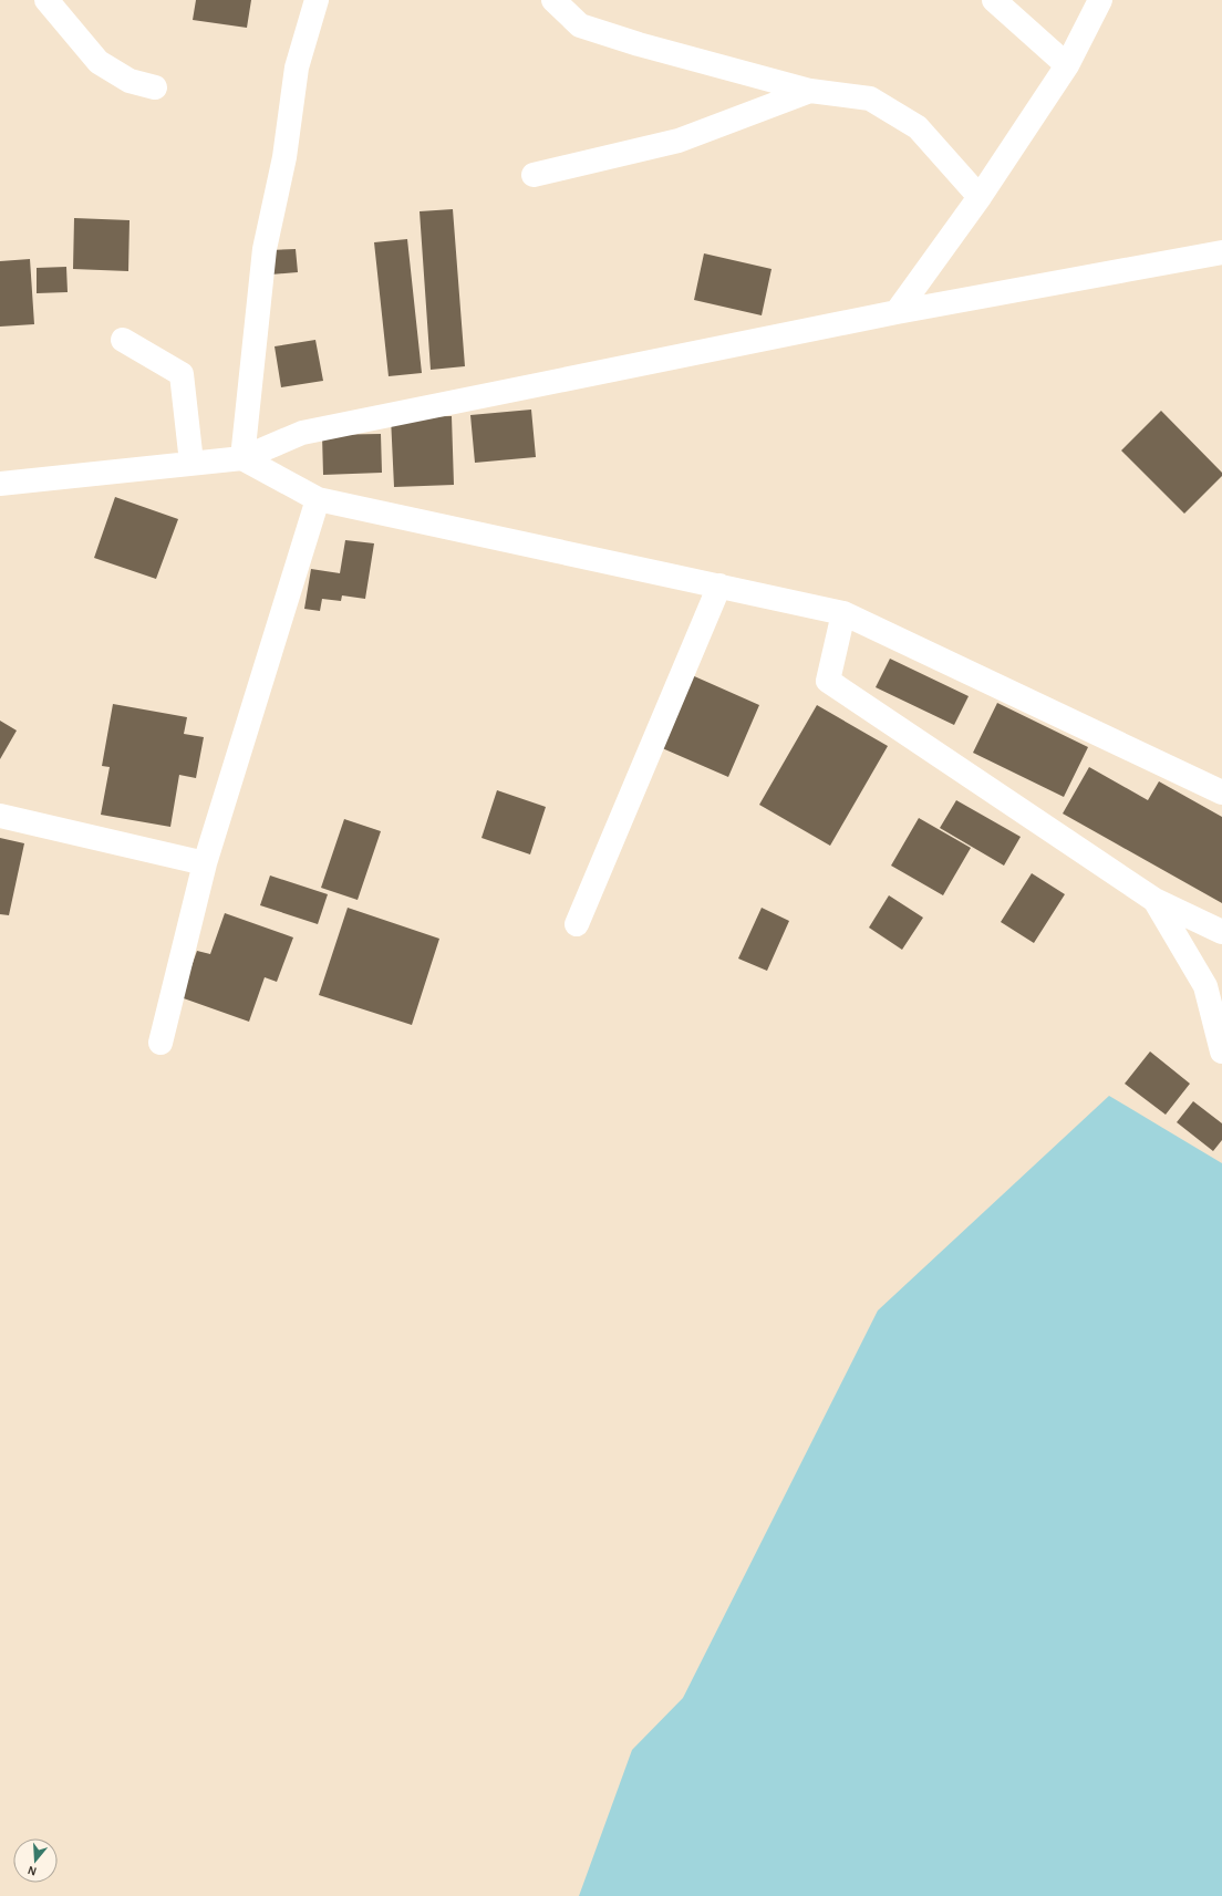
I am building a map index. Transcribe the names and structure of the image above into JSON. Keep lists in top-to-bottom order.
{
  "north": "bottom"
}
